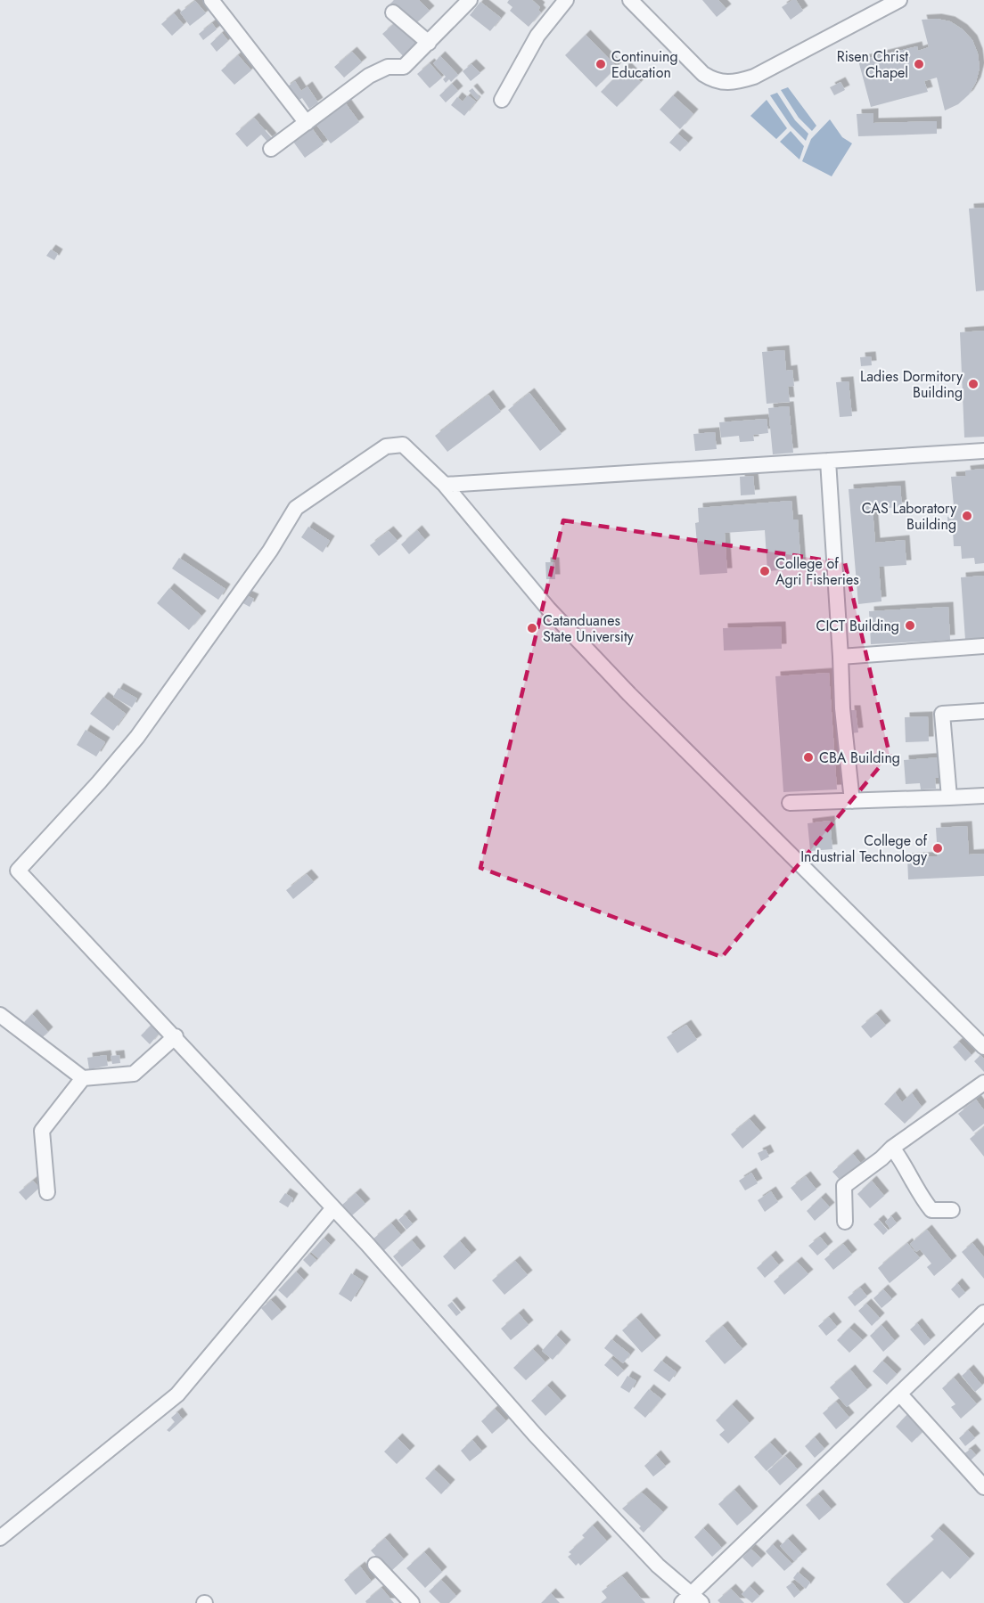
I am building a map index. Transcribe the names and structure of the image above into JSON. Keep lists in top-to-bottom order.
{
  "places": [
    "Continuing Education",
    "Risen Christ Chapel",
    "Ladies Dormitory Building",
    "CAS Laboratory Building",
    "College of Agri Fisheries",
    "CICT Building",
    "Catanduanes State University",
    "CBA Building",
    "College of Industrial Technology"
  ]
}
